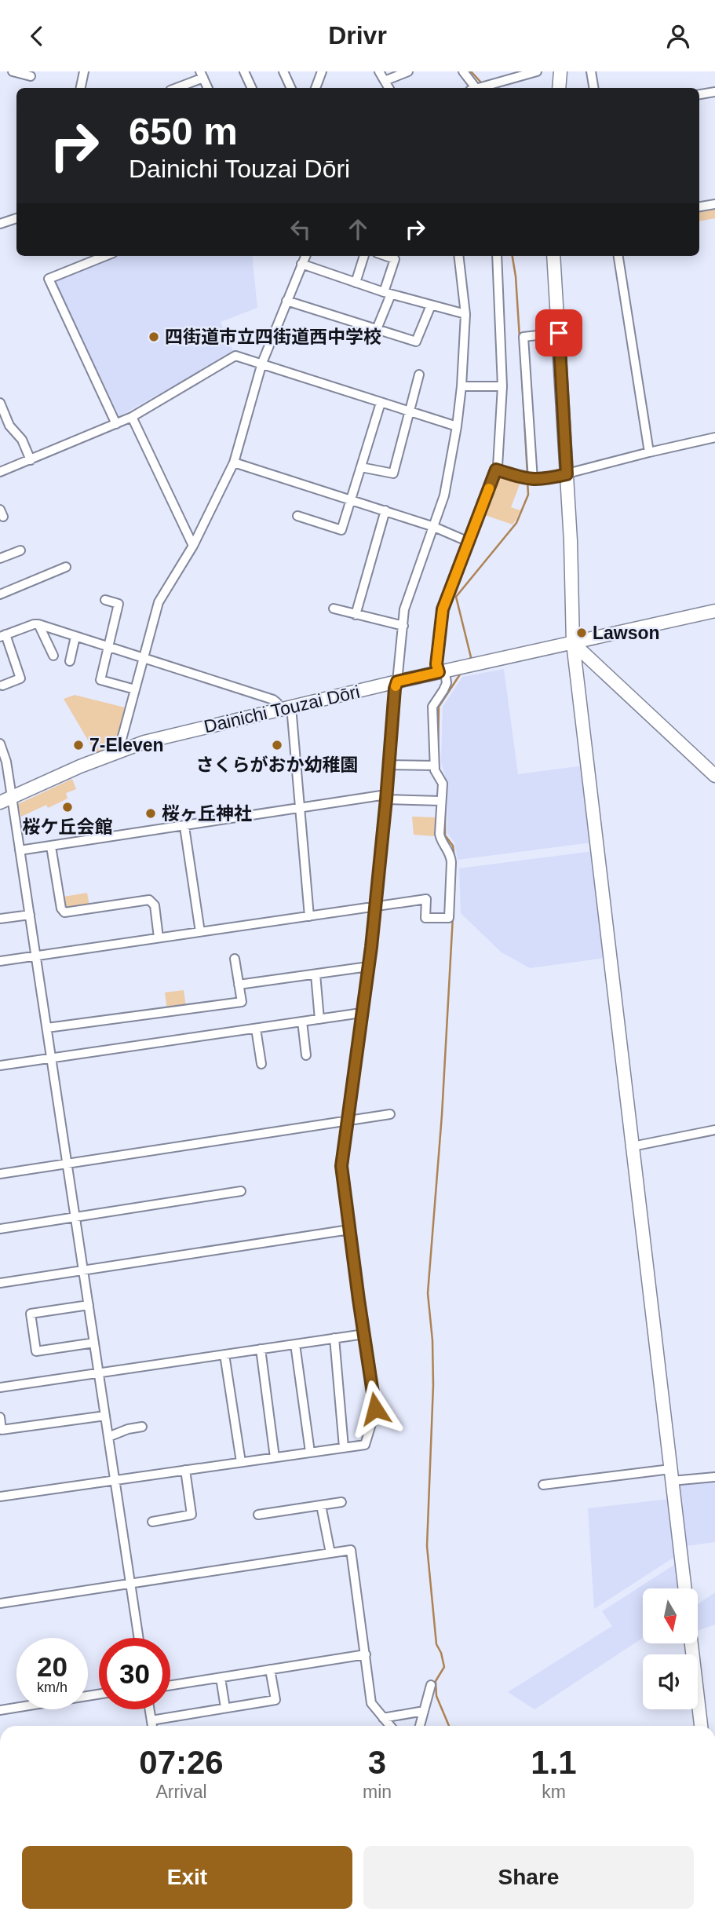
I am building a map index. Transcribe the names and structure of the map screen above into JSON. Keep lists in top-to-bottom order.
{
  "streets": {
    "street": ["Dainichi Touzai Dōri"]
  },
  "places": [
    "四街道市立四街道西中学校",
    "Lawson",
    "7-Eleven",
    "さくらがおか幼稚園",
    "桜ケ丘会館",
    "桜ヶ丘神社"
  ],
  "north": "bottom",
  "page": {
    "header": "Drivr",
    "turn": ["650 m", "Dainichi Touzai Dōri"],
    "speed": "20 km/h",
    "limit": "30",
    "eta": [
      "07:26",
      "Arrival",
      "3",
      "min",
      "1.1",
      "km"
    ],
    "buttons": ["Exit", "Share"]
  }
}
